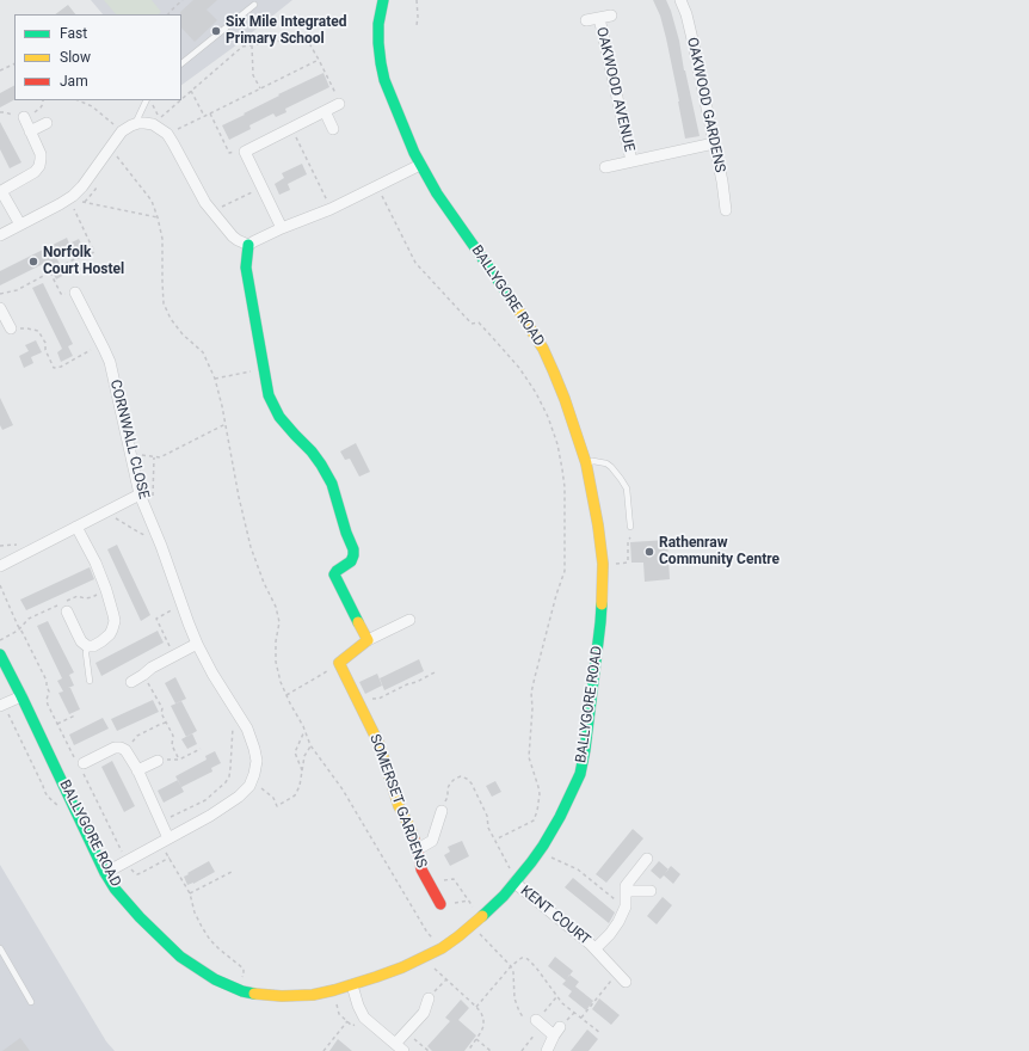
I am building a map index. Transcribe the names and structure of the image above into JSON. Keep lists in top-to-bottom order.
{
  "streets": {
    "street": [
      "OAKWOOD AVENUE",
      "OAKWOOD GARDENS",
      "BALLYGORE ROAD",
      "CORNWALL CLOSE",
      "SOMERSET GARDENS",
      "KENT COURT"
    ]
  },
  "crossings": [
    ["OAKWOOD AVENUE", "OAKWOOD GARDENS"],
    ["BALLYGORE ROAD", "KENT COURT"]
  ],
  "places": ["Six Mile Integrated Primary School", "Norfolk Court Hostel", "Rathenraw Community Centre"],
  "legend": ["Fast", "Slow", "Jam"]
}
